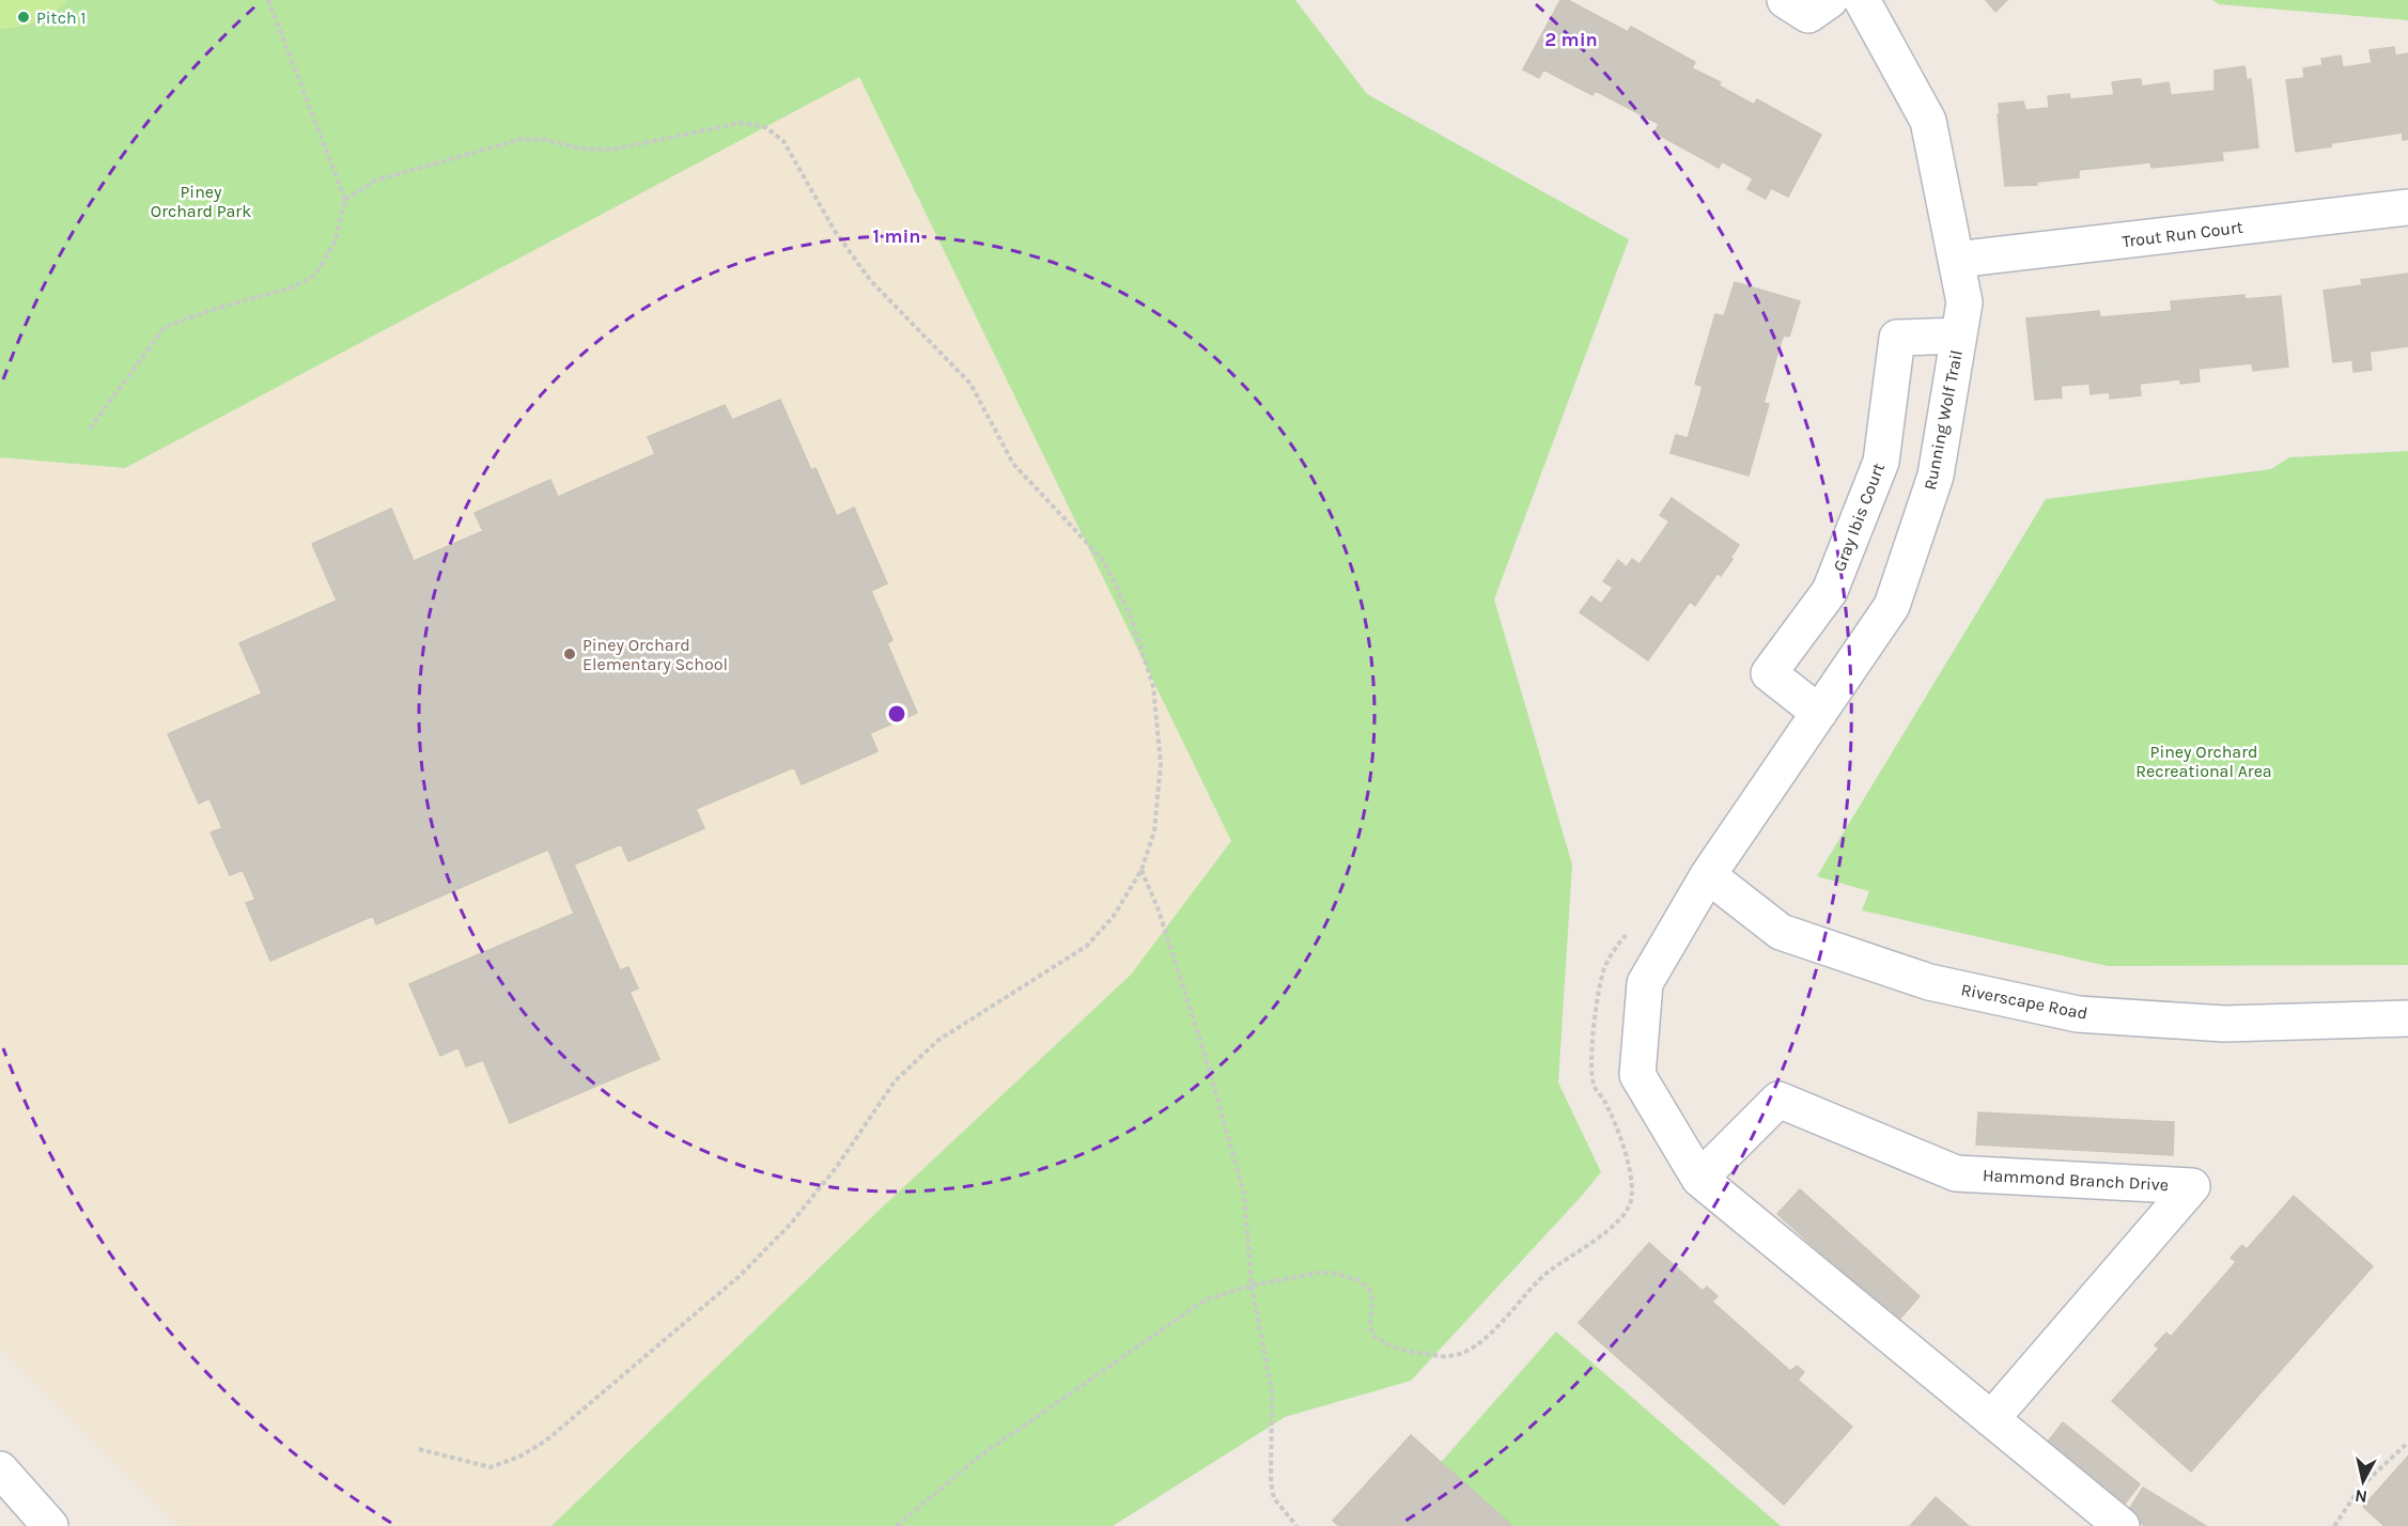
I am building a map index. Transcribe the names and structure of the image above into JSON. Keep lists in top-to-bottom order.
{
  "streets": {
    "street": [
      "Trout Run Court",
      "Running Wolf Trail",
      "Gray Ibis Court",
      "Riverscape Road",
      "Hammond Branch Drive"
    ]
  },
  "crossings": [
    ["Trout Run Court", "Running Wolf Trail"],
    ["Running Wolf Trail", "Gray Ibis Court"],
    ["Running Wolf Trail", "Riverscape Road"]
  ],
  "parks": ["Piney Orchard Park", "Piney Orchard Recreational Area"],
  "places": ["Pitch 1", "Piney Orchard Elementary School"],
  "north": "bottom",
  "rings": ["2 min", "1 min"]
}
